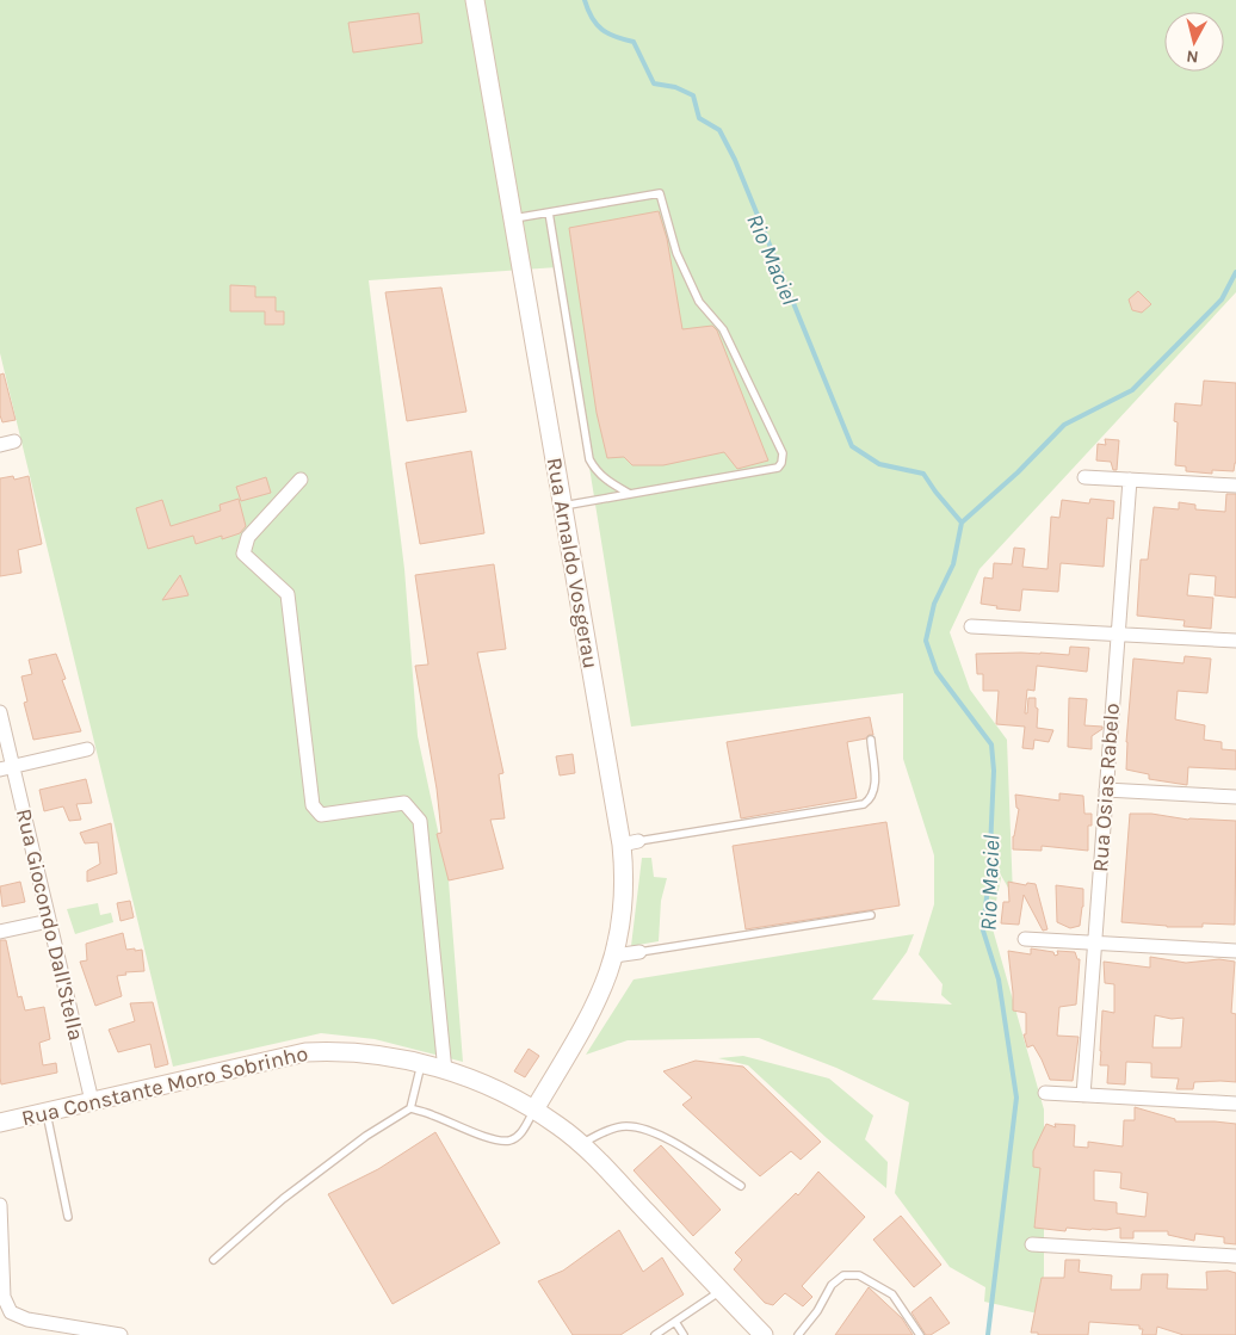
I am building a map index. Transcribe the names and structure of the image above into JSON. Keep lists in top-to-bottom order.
{
  "streets": {
    "street": [
      "Rua Arnaldo Vosgerau",
      "Rua Osias Rabelo",
      "Rua Giocondo Dall'Stella",
      "Rua Constante Moro Sobrinho"
    ]
  },
  "crossings": [
    ["Rua Arnaldo Vosgerau", "Rua Constante Moro Sobrinho"],
    ["Rua Giocondo Dall'Stella", "Rua Constante Moro Sobrinho"]
  ],
  "water": ["Rio Maciel"],
  "north": "bottom"
}
